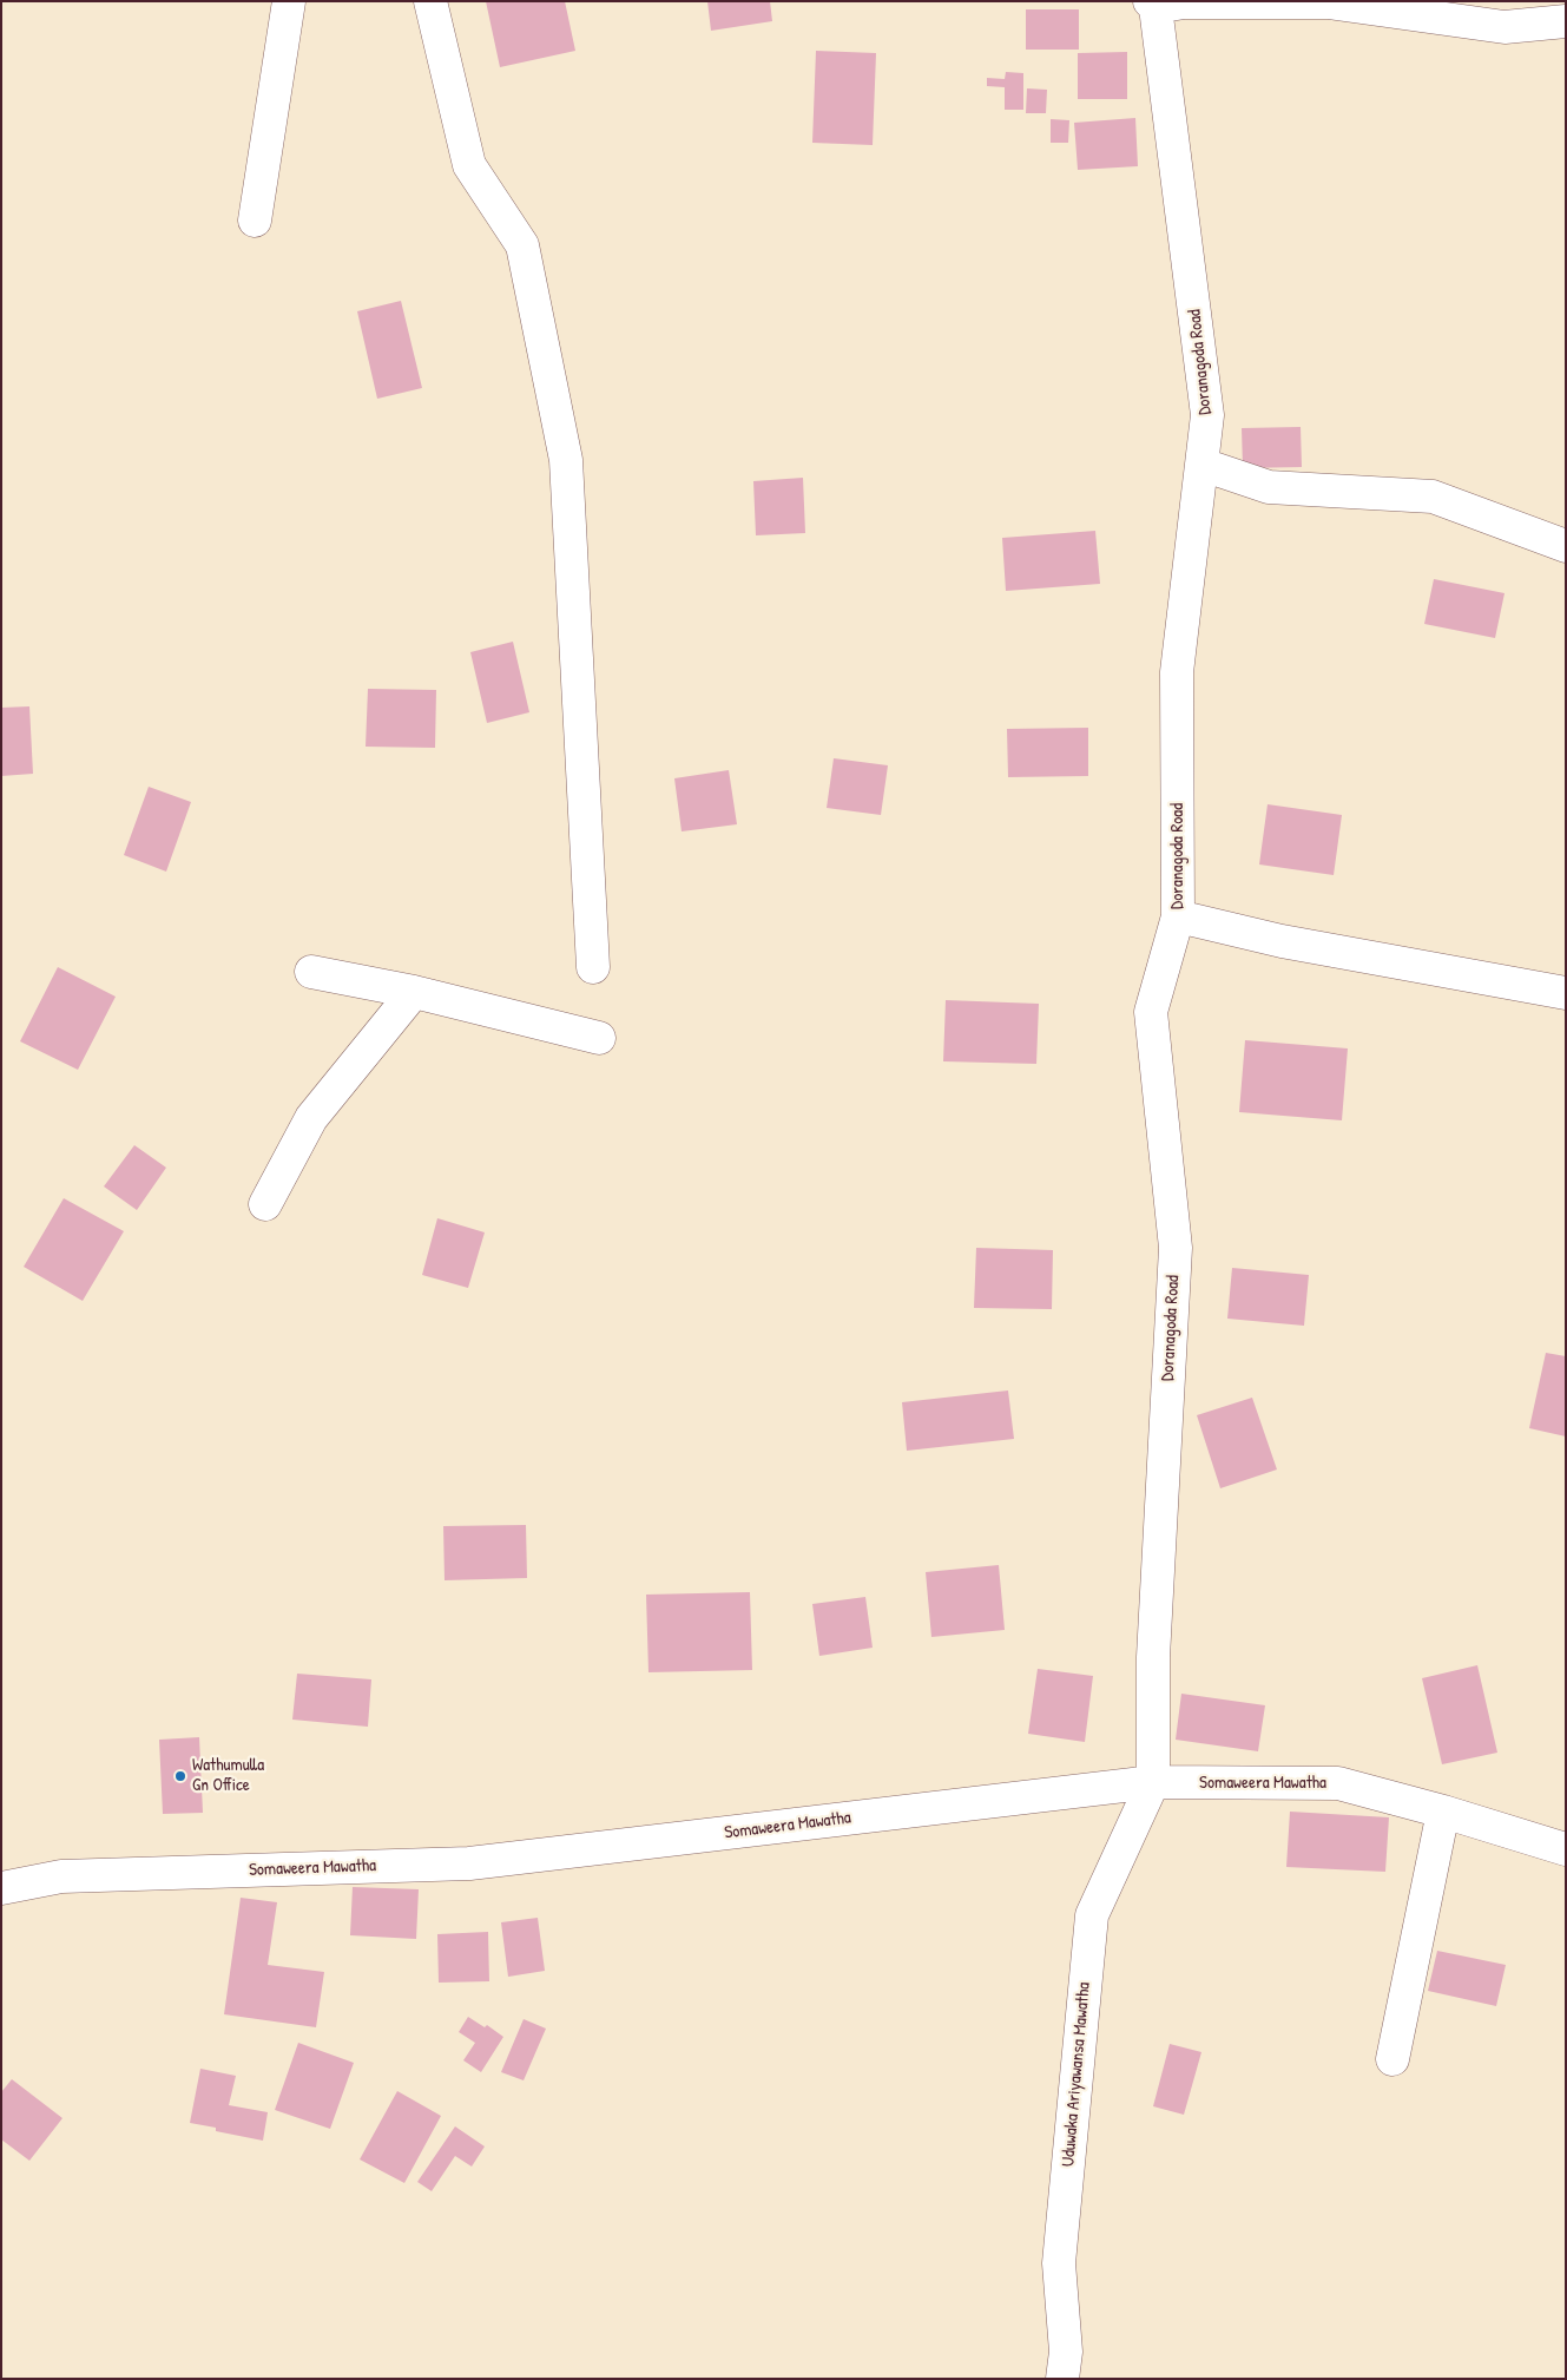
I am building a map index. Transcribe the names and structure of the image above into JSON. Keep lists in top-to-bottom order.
{
  "streets": {
    "street": ["Doranagoda Road", "Somaweera Mawatha", "Uduwaka Ariyawansa Mawatha"]
  },
  "crossings": [
    ["Doranagoda Road", "Somaweera Mawatha"],
    ["Doranagoda Road", "Uduwaka Ariyawansa Mawatha"],
    ["Somaweera Mawatha", "Uduwaka Ariyawansa Mawatha"]
  ],
  "places": ["Wathumulla Gn Office"]
}
